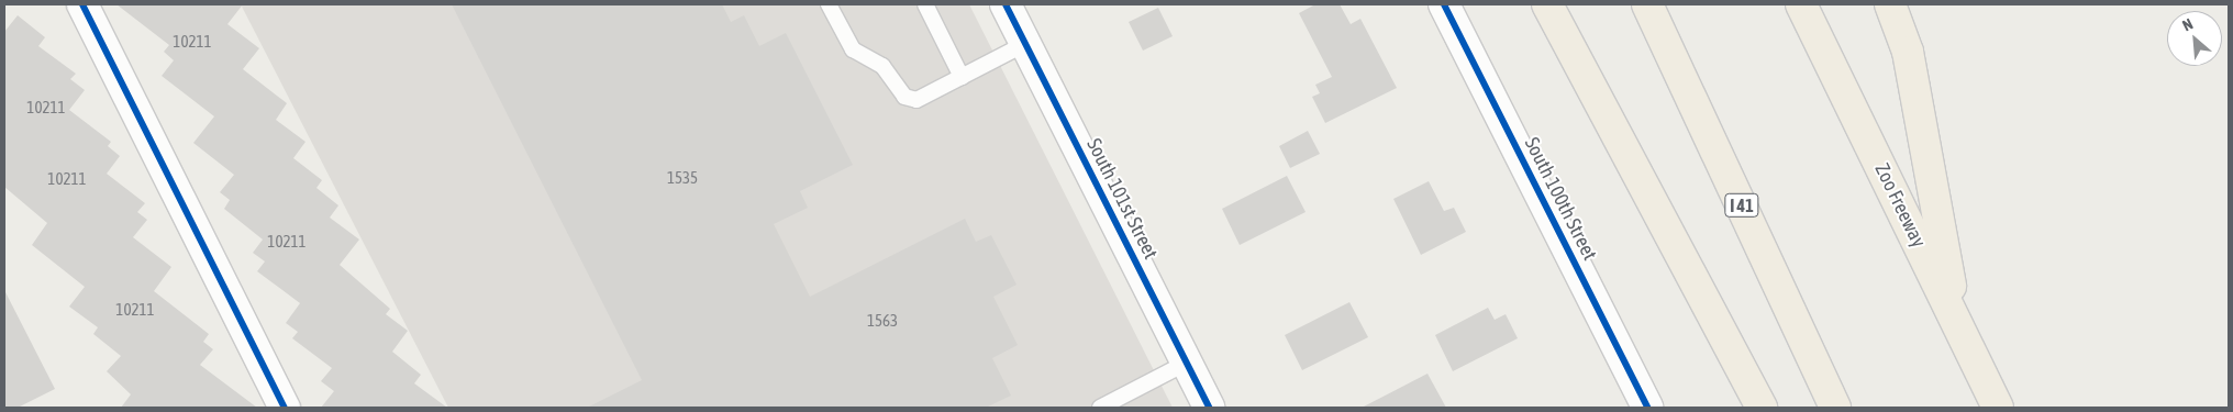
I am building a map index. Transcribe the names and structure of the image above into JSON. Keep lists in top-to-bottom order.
{
  "streets": {
    "highway": ["I 41", "Zoo Freeway"],
    "street": ["South 101st Street", "South 100th Street"]
  },
  "house_numbers": [
    "10211",
    "10211",
    "1535",
    "10211",
    "10211",
    "10211",
    "1563"
  ],
  "north": "top left"
}
